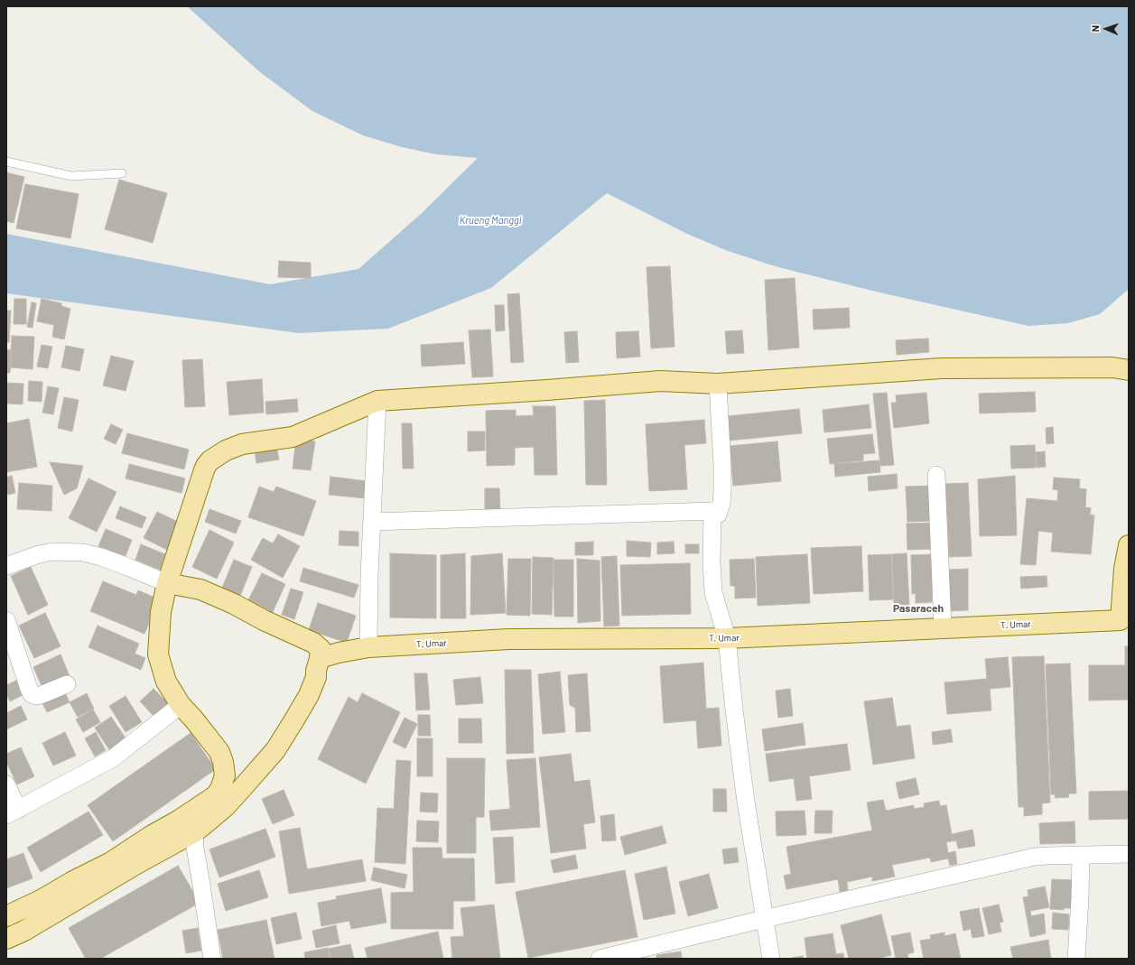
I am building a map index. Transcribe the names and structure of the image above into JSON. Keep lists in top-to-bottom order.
{
  "streets": {
    "main road": ["T. Umar"]
  },
  "districts": ["Pasaraceh"],
  "water": ["Krueng Manggi"],
  "north": "left"
}
